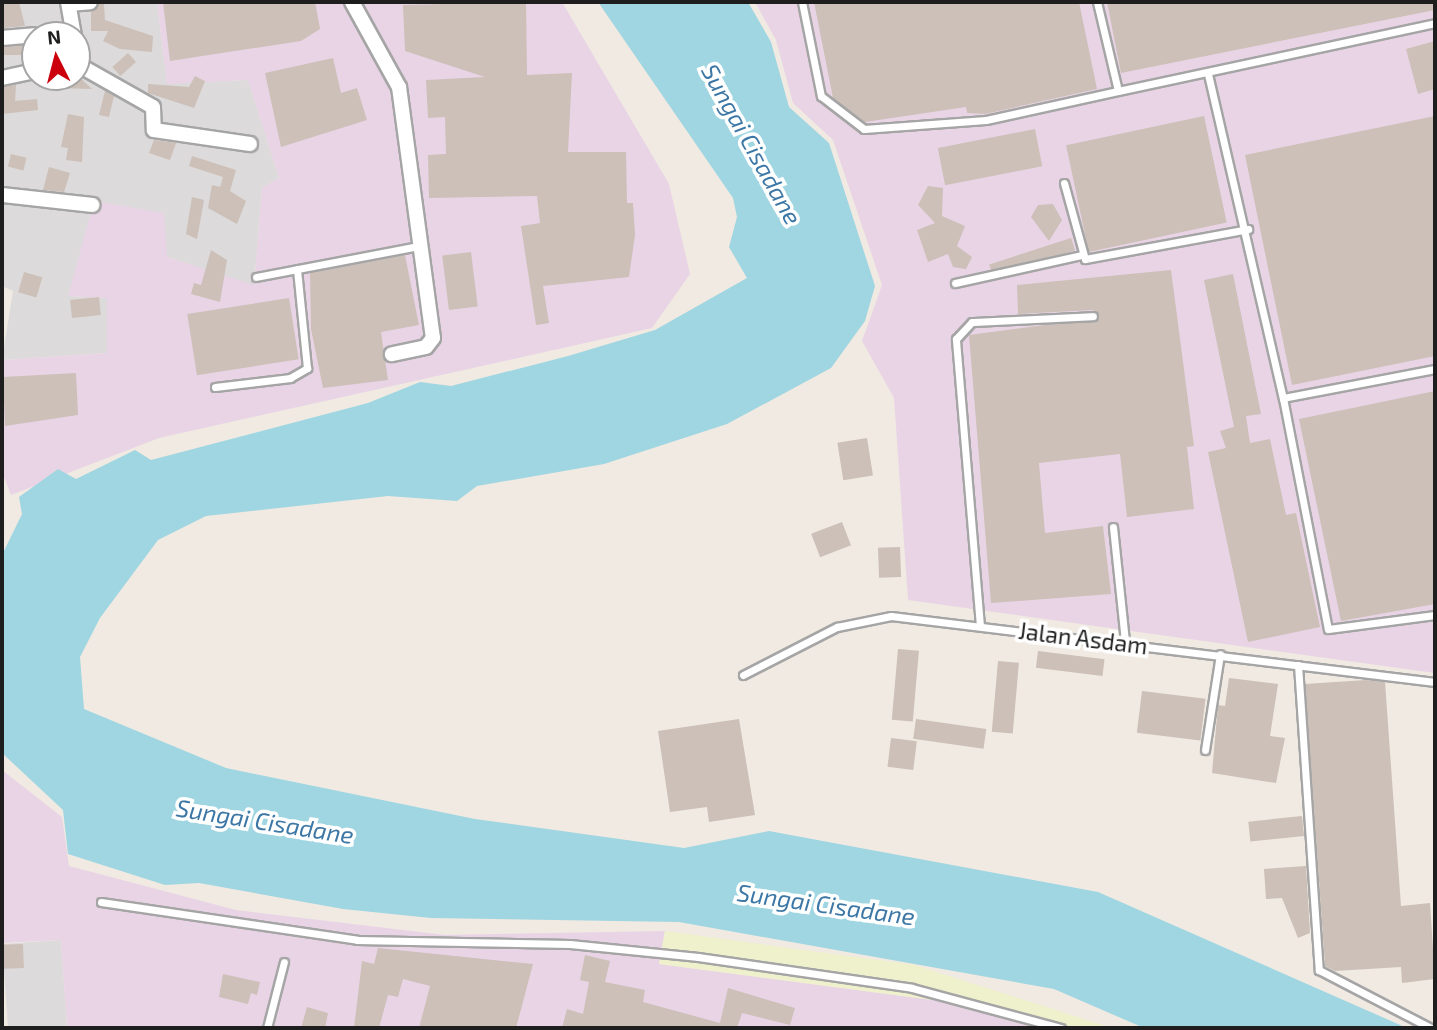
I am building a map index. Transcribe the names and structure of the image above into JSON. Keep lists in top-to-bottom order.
{
  "streets": {
    "lane": ["Jalan Asdam"]
  },
  "water": ["Sungai Cisadane"],
  "north": "top"
}
